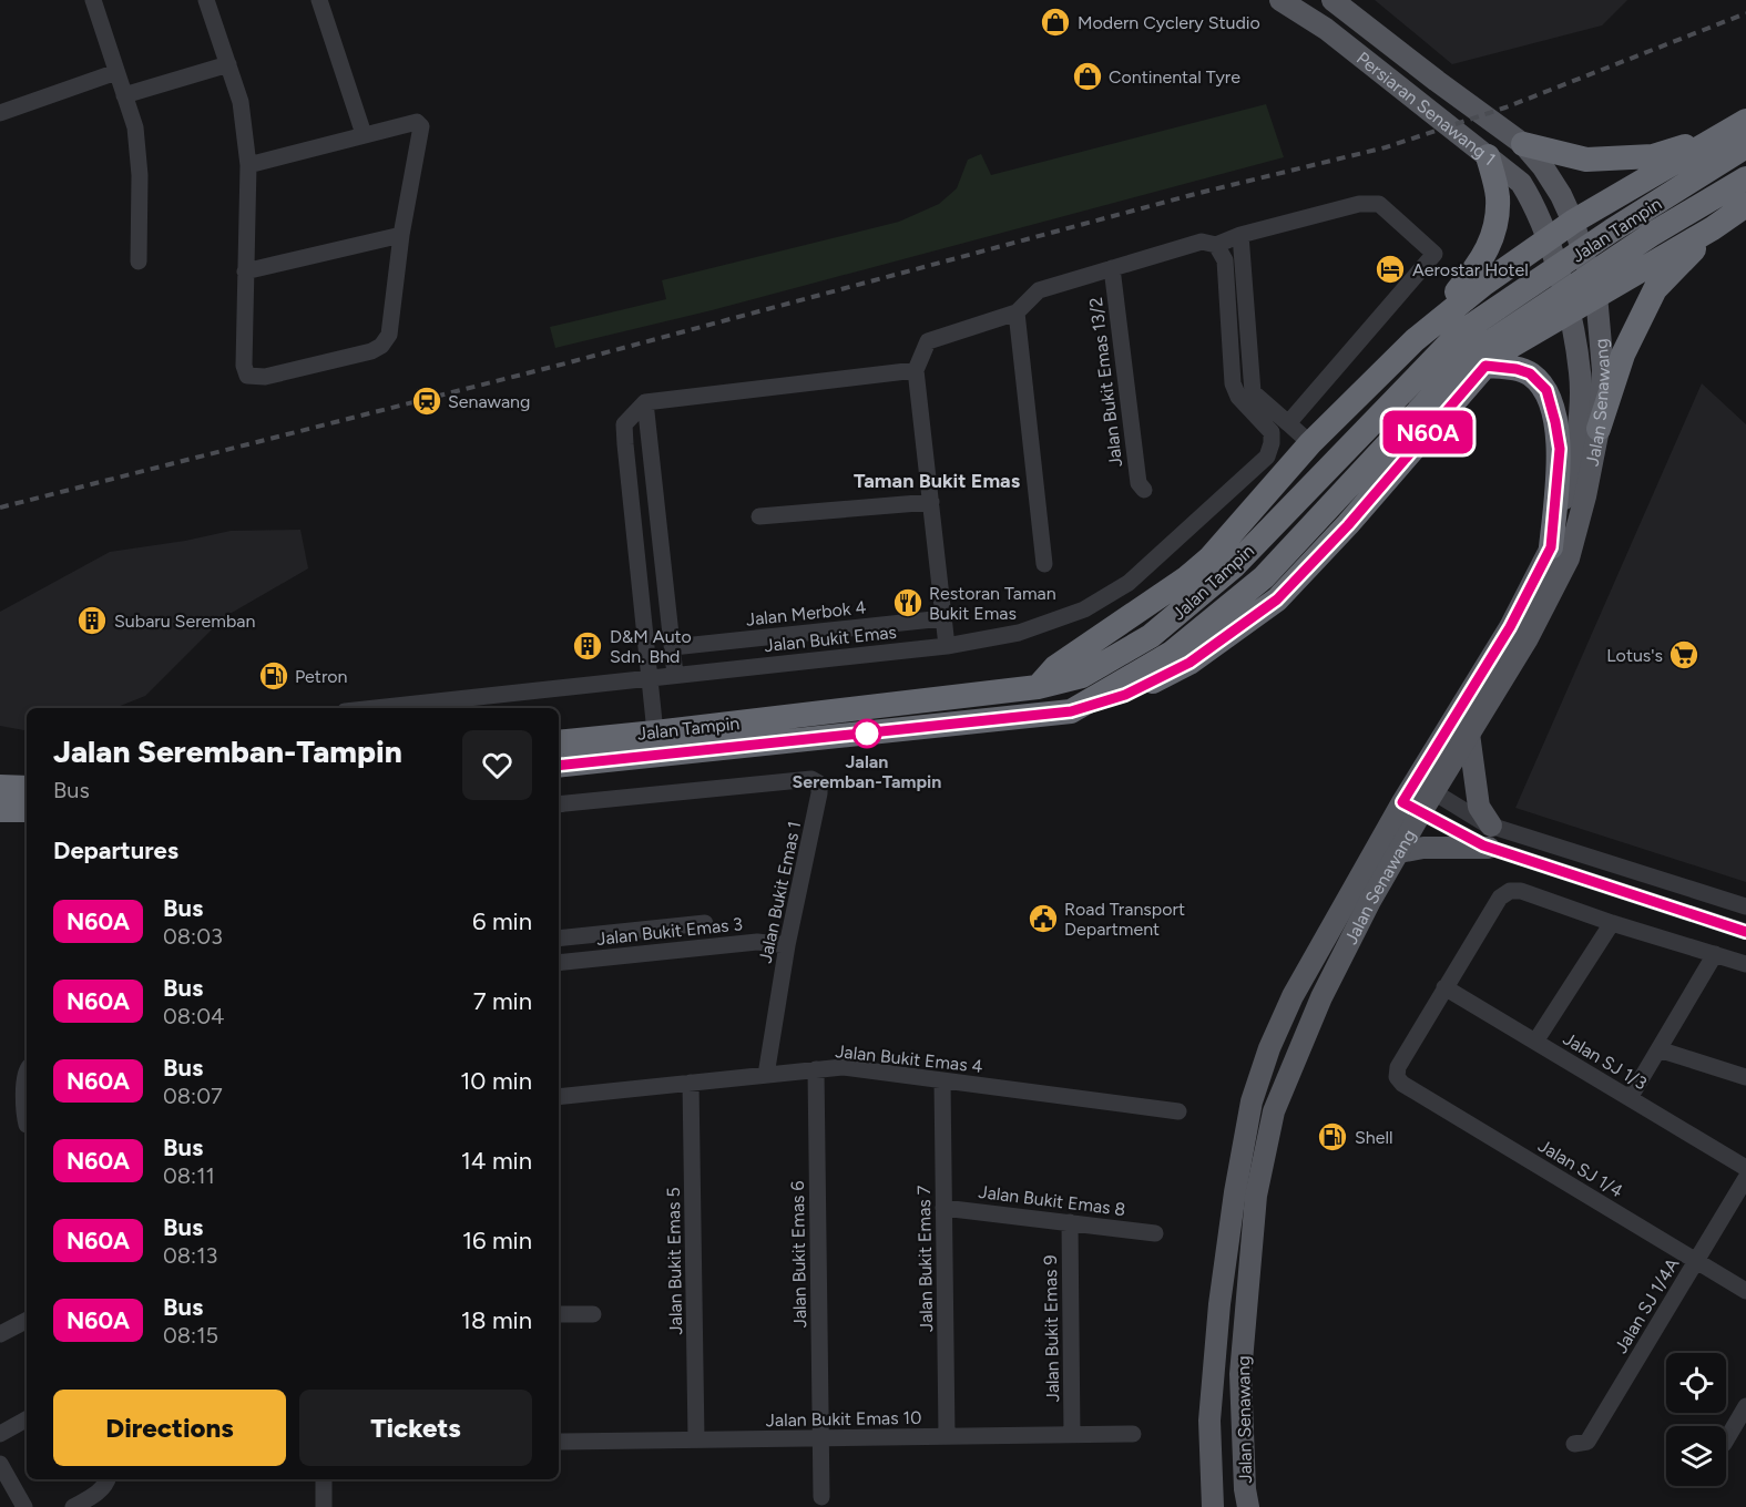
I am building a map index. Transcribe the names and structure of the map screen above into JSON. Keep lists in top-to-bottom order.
{
  "streets": {
    "highway": ["Jalan Tampin"],
    "main road": ["Persiaran Senawang 1", "Jalan Senawang"],
    "street": [
      "Jalan Bukit Emas 13/2",
      "Jalan Merbok 4",
      "Jalan Bukit Emas",
      "Jalan Bukit Emas 1",
      "Jalan Bukit Emas 3",
      "Jalan Bukit Emas 4",
      "Jalan SJ 1/3",
      "Jalan SJ 1/4",
      "Jalan Bukit Emas 8",
      "Jalan Bukit Emas 6",
      "Jalan Bukit Emas 7",
      "Jalan Bukit Emas 5",
      "Jalan SJ 1/4A",
      "Jalan Bukit Emas 9",
      "Jalan Bukit Emas 10"
    ]
  },
  "crossings": [
    ["Persiaran Senawang 1", "Jalan Senawang"],
    ["Jalan Bukit Emas 1", "Jalan Bukit Emas 3"],
    ["Jalan Bukit Emas 1", "Jalan Bukit Emas 4"],
    ["Jalan Bukit Emas 4", "Jalan Bukit Emas 6"],
    ["Jalan Bukit Emas 4", "Jalan Bukit Emas 7"],
    ["Jalan Bukit Emas 4", "Jalan Bukit Emas 5"],
    ["Jalan SJ 1/3", "Jalan SJ 1/4"],
    ["Jalan SJ 1/4", "Jalan SJ 1/4A"],
    ["Jalan Bukit Emas 8", "Jalan Bukit Emas 7"],
    ["Jalan Bukit Emas 8", "Jalan Bukit Emas 9"],
    ["Jalan Bukit Emas 6", "Jalan Bukit Emas 10"],
    ["Jalan Bukit Emas 7", "Jalan Bukit Emas 10"],
    ["Jalan Bukit Emas 5", "Jalan Bukit Emas 10"],
    ["Jalan Bukit Emas 9", "Jalan Bukit Emas 10"]
  ],
  "districts": ["Taman Bukit Emas"],
  "places": {
    "shop": ["Modern Cyclery Studio", "Continental Tyre"],
    "hotel": ["Aerostar Hotel"],
    "station": ["Senawang"],
    "restaurant": ["Restoran Taman Bukit Emas"],
    "building": ["Subaru Seremban", "D&M Auto Sdn. Bhd"],
    "supermarket": ["Lotus's"],
    "fuel station": ["Petron", "Shell"],
    "other": ["Jalan Seremban-Tampin"],
    "public building": ["Road Transport Department"]
  },
  "lines": ["bus line N60A"],
  "page": {
    "on_map": "N60A",
    "heading": [
      ["Jalan Seremban-Tampin", "Bus"],
      "Departures"
    ],
    "list": [
      {
        "mark": "N60A",
        "name": "Bus",
        "note": "08:03",
        "value": "6 min"
      },
      {
        "mark": "N60A",
        "name": "Bus",
        "note": "08:04",
        "value": "7 min"
      },
      {
        "mark": "N60A",
        "name": "Bus",
        "note": "08:07",
        "value": "10 min"
      },
      {
        "mark": "N60A",
        "name": "Bus",
        "note": "08:11",
        "value": "14 min"
      },
      {
        "mark": "N60A",
        "name": "Bus",
        "note": "08:13",
        "value": "16 min"
      },
      {
        "mark": "N60A",
        "name": "Bus",
        "note": "08:15",
        "value": "18 min"
      }
    ],
    "buttons": ["Directions", "Tickets"]
  }
}
